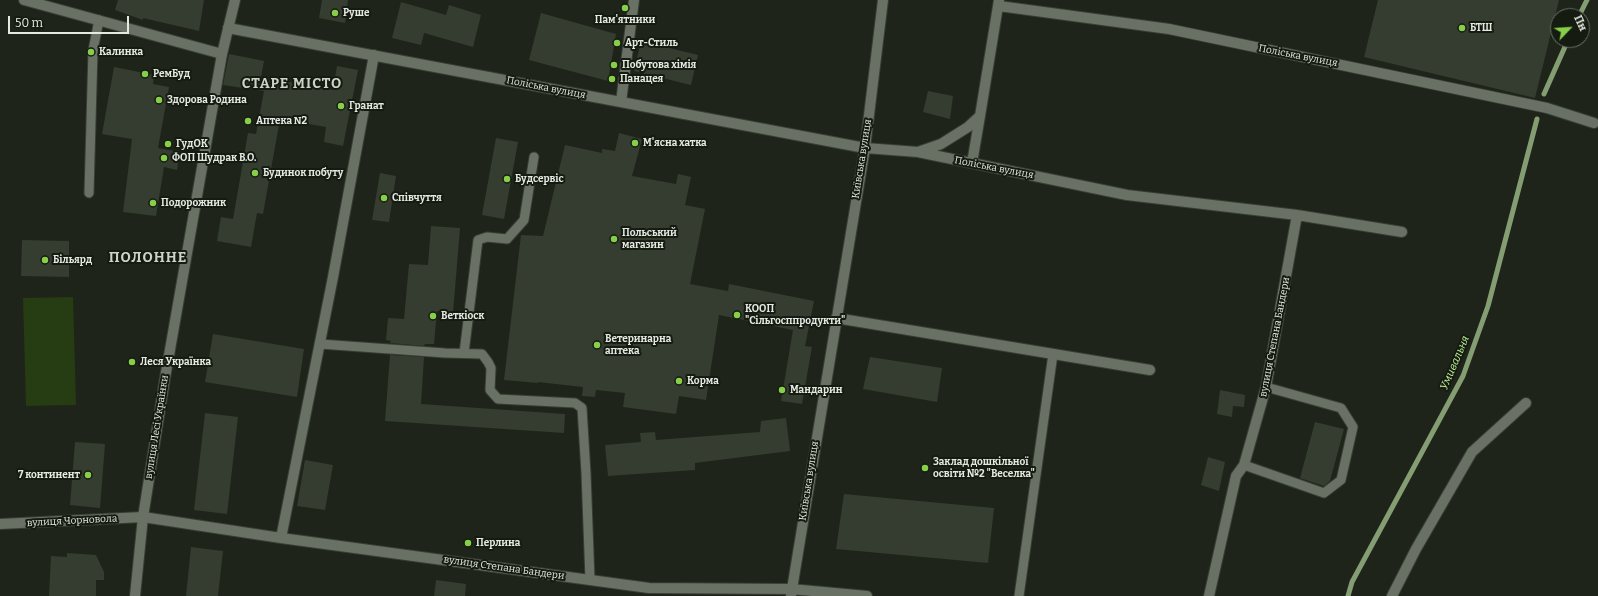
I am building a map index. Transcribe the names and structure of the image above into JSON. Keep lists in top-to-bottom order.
{
  "streets": {
    "street": [
      "Поліська вулиця",
      "Київська вулиця",
      "вулиця Степана Бандери",
      "вулиця Лесі Українки",
      "вулиця Чорновола"
    ]
  },
  "crossings": [
    ["Поліська вулиця", "Київська вулиця"],
    ["Поліська вулиця", "вулиця Степана Бандери"],
    ["Поліська вулиця", "вулиця Лесі Українки"],
    ["Київська вулиця", "вулиця Степана Бандери"],
    ["вулиця Степана Бандери", "вулиця Лесі Українки"],
    ["вулиця Степана Бандери", "вулиця Чорновола"],
    ["вулиця Лесі Українки", "вулиця Чорновола"]
  ],
  "districts": ["СТАРЕ МІСТО", "ПОЛОННЕ"],
  "water": ["Умивальня"],
  "places": [
    "Пам'ятники",
    "Руше",
    "БТШ",
    "Арт-Стиль",
    "Калинка",
    "Побутова хімія",
    "РемБуд",
    "Панацея",
    "Здорова Родина",
    "Гранат",
    "Аптека N2",
    "М'ясна хатка",
    "ГудОК",
    "ФОП Шудрак В.О.",
    "Будинок побуту",
    "Будсервіс",
    "Співчуття",
    "Подорожник",
    "Польський магазин",
    "Більярд",
    "КООП \"Сільгосппродукти\"",
    "Веткіоск",
    "Ветеринарна аптека",
    "Леся Українка",
    "Корма",
    "Мандарин",
    "Заклад дошкільної освіти №2 \"Веселка\"",
    "7 континент",
    "Перлина"
  ],
  "scale_bar": "50 m",
  "north": "top right"
}
